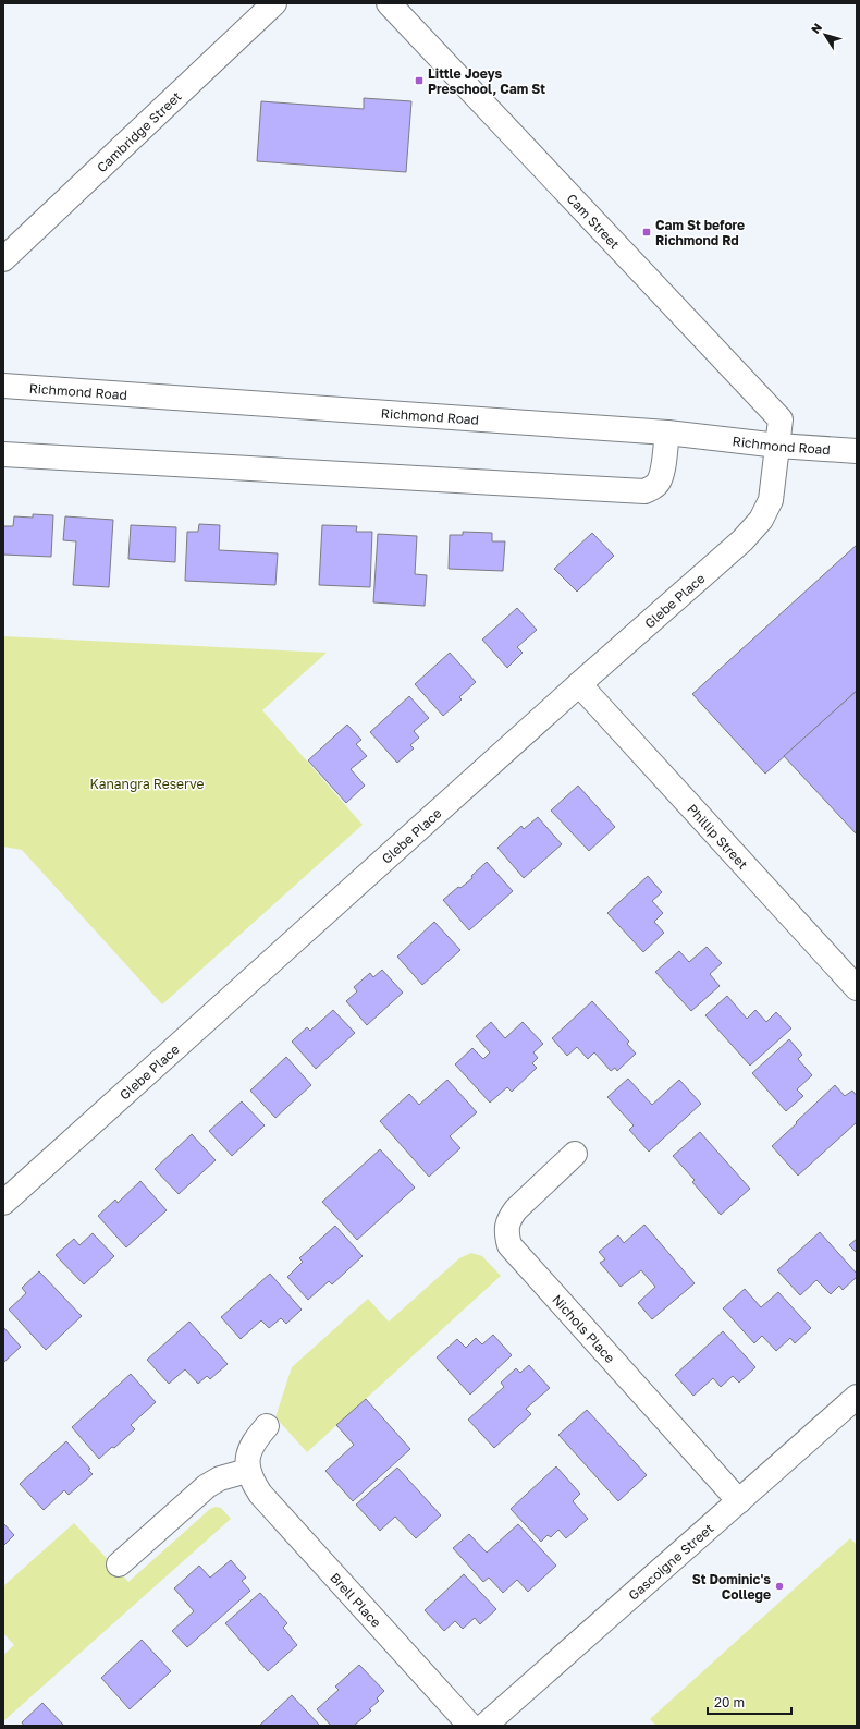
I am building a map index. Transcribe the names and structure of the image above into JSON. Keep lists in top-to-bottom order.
{
  "streets": {
    "street": [
      "Cambridge Street",
      "Cam Street",
      "Richmond Road",
      "Glebe Place",
      "Phillip Street",
      "Nichols Place",
      "Gascoigne Street",
      "Brell Place"
    ]
  },
  "crossings": [
    ["Cam Street", "Richmond Road"],
    ["Cam Street", "Glebe Place"],
    ["Richmond Road", "Glebe Place"],
    ["Glebe Place", "Phillip Street"],
    ["Nichols Place", "Gascoigne Street"]
  ],
  "parks": ["Kanangra Reserve"],
  "places": {
    "transit": ["Little Joeys Preschool, Cam St", "Cam St before Richmond Rd"],
    "other": ["St Dominic's College"]
  },
  "scale_bar": "20 m",
  "north": "top left"
}
